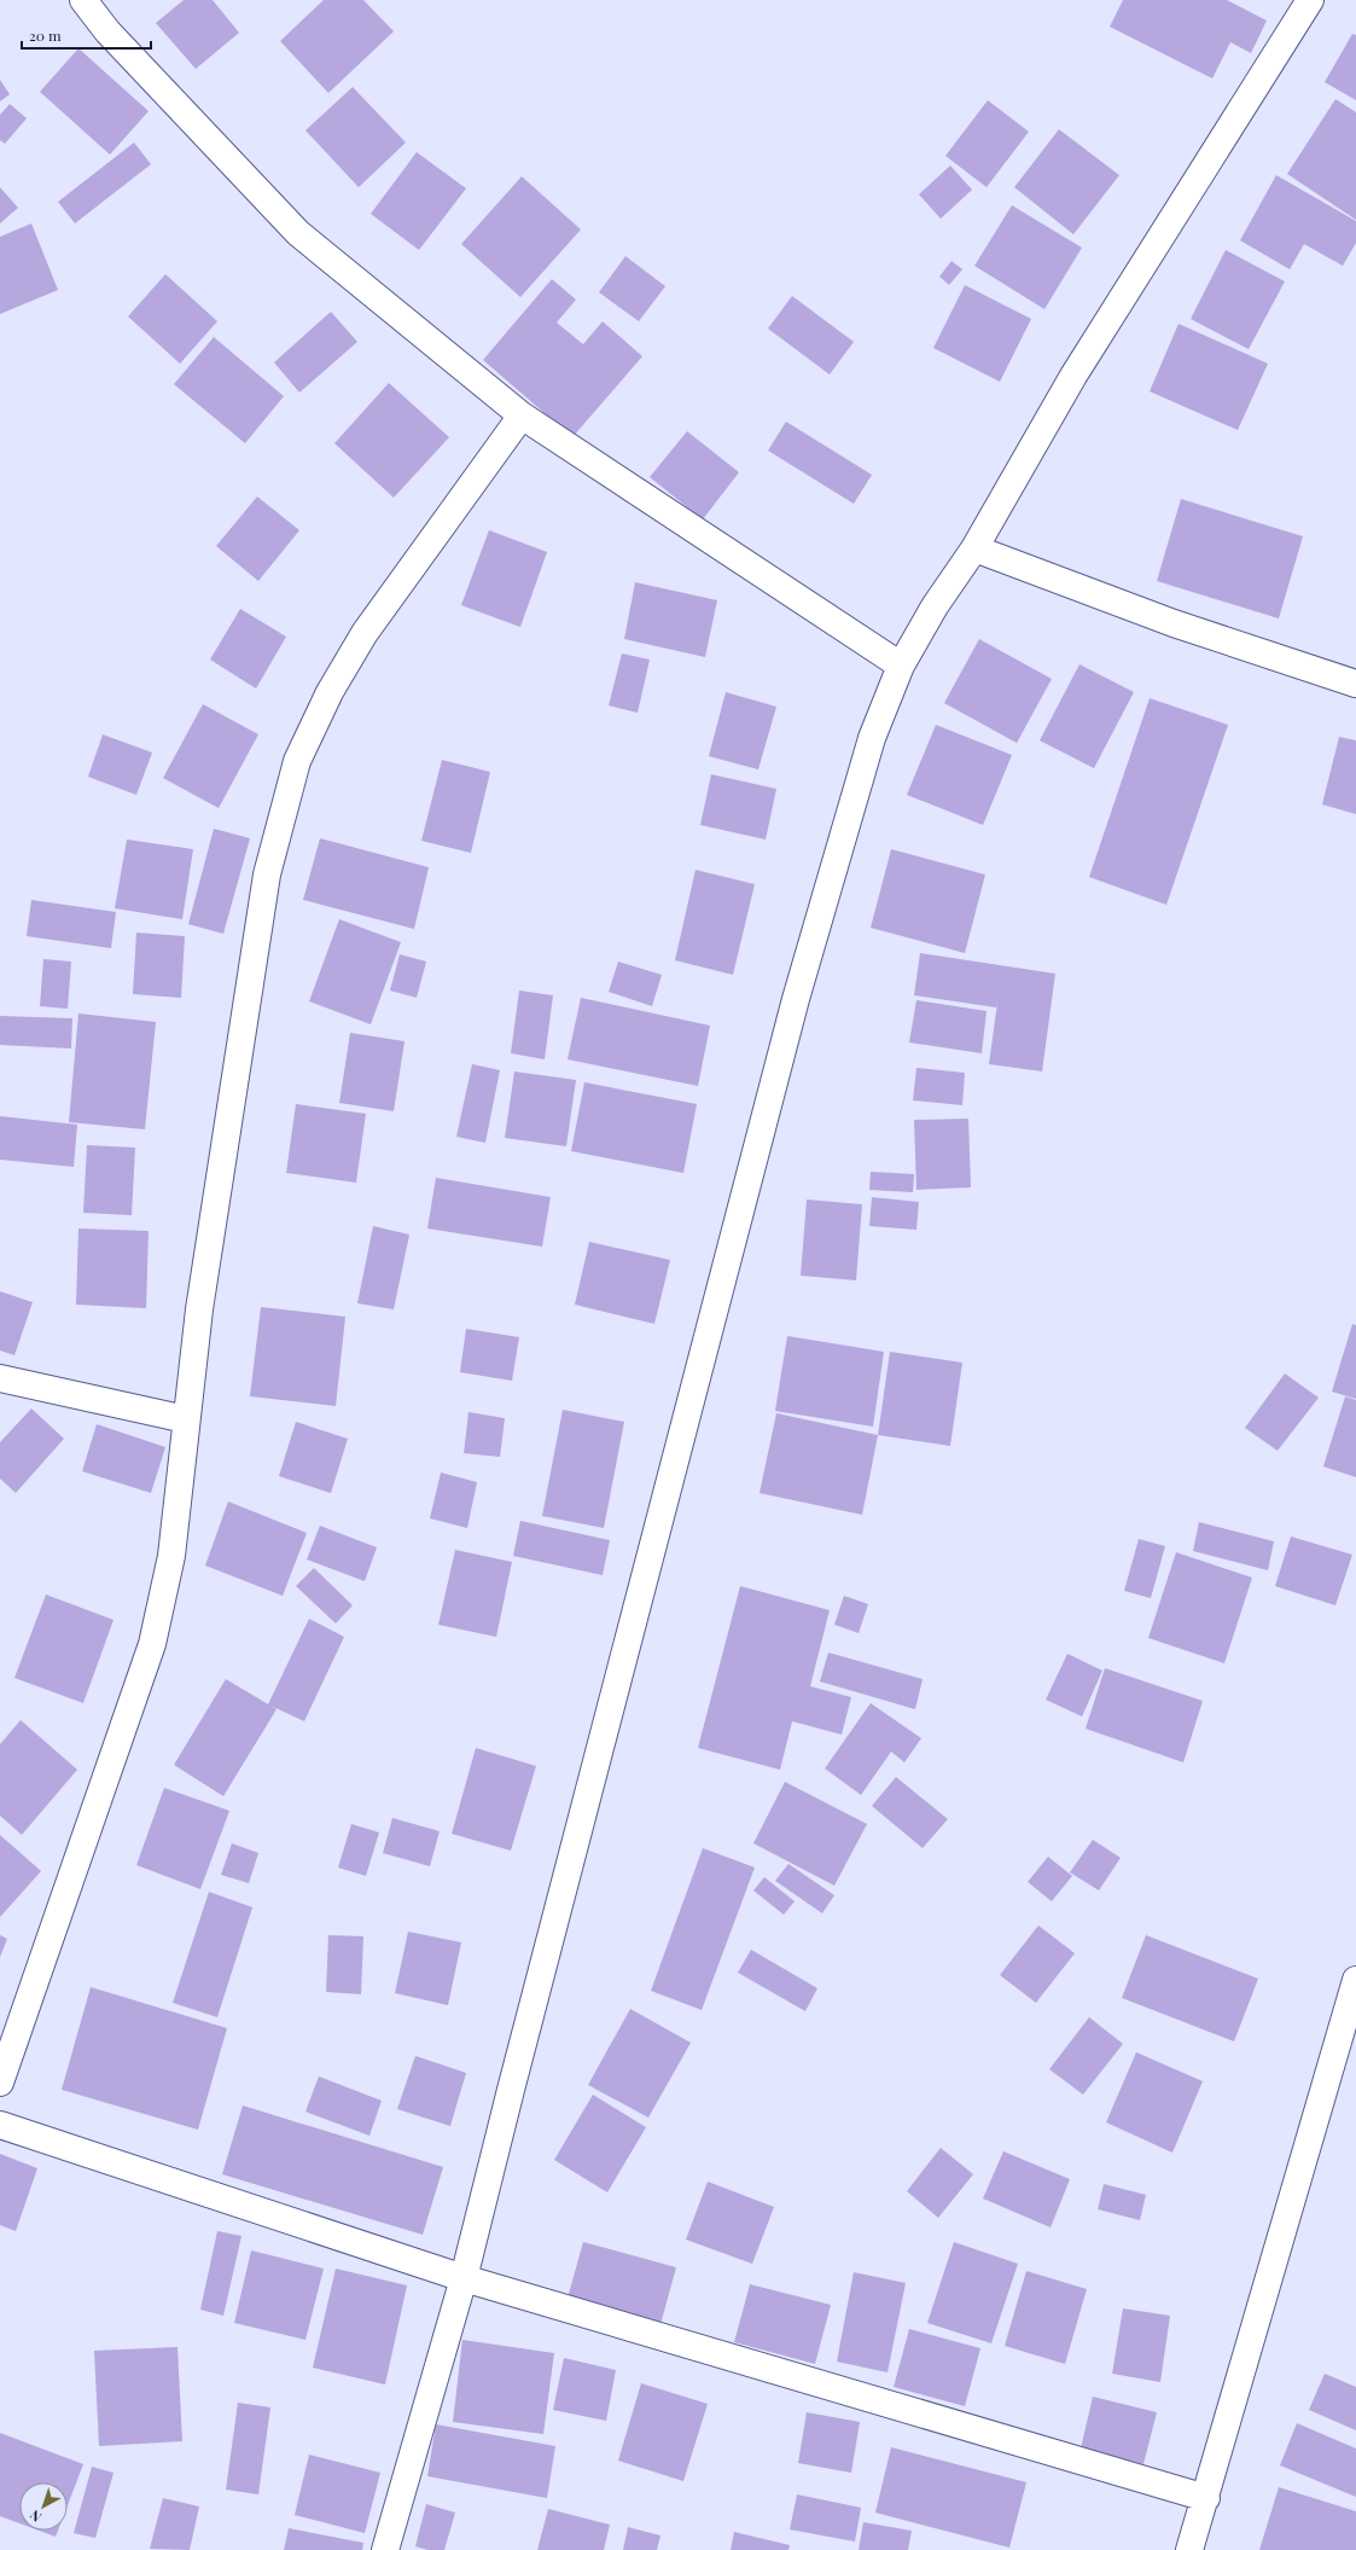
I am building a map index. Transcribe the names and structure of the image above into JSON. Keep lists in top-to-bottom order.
{
  "scale_bar": "20 m",
  "north": "bottom left"
}
